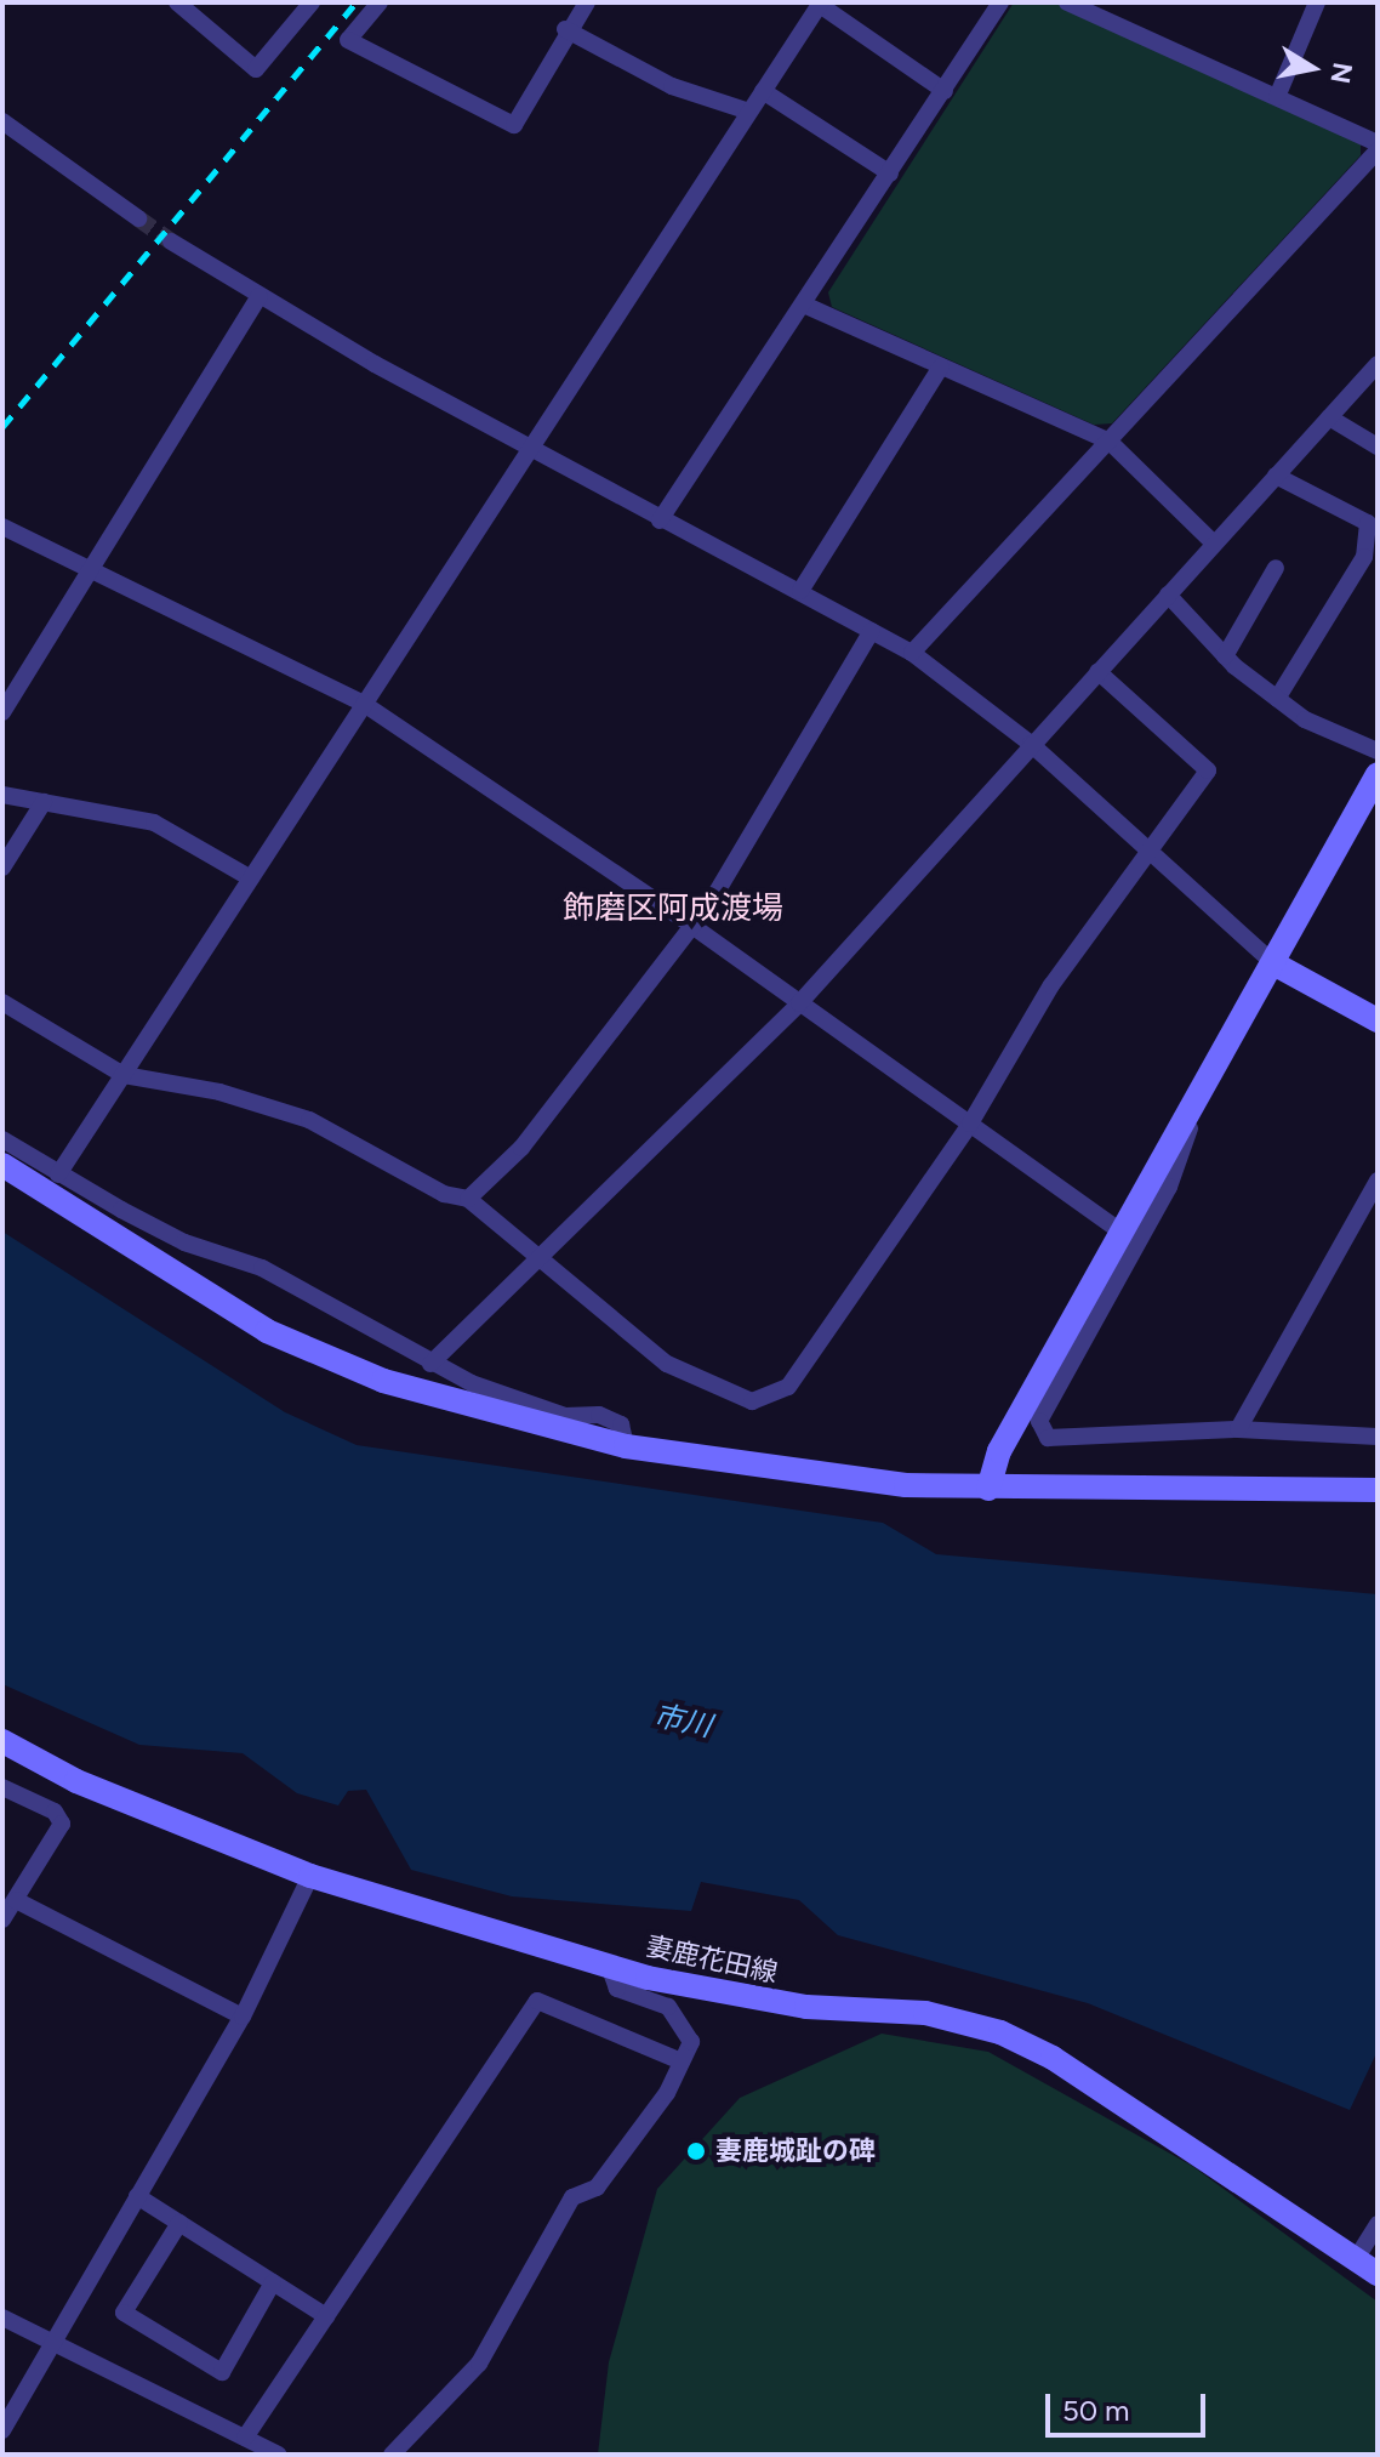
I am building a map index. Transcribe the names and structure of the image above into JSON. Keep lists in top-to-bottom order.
{
  "streets": {
    "street": ["妻鹿花田線"]
  },
  "districts": ["飾磨区阿成渡場"],
  "water": ["市川"],
  "places": ["妻鹿城趾の碑"],
  "scale_bar": "50 m",
  "north": "right"
}
